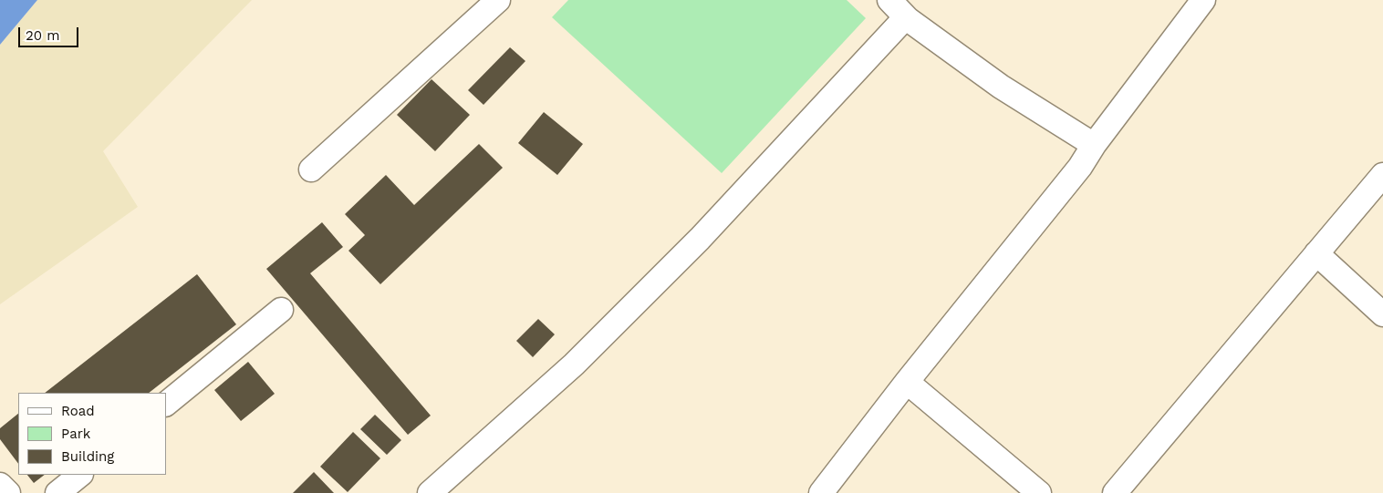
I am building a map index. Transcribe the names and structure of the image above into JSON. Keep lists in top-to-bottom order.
{
  "legend": ["Road", "Park", "Building"],
  "scale_bar": "20 m"
}
